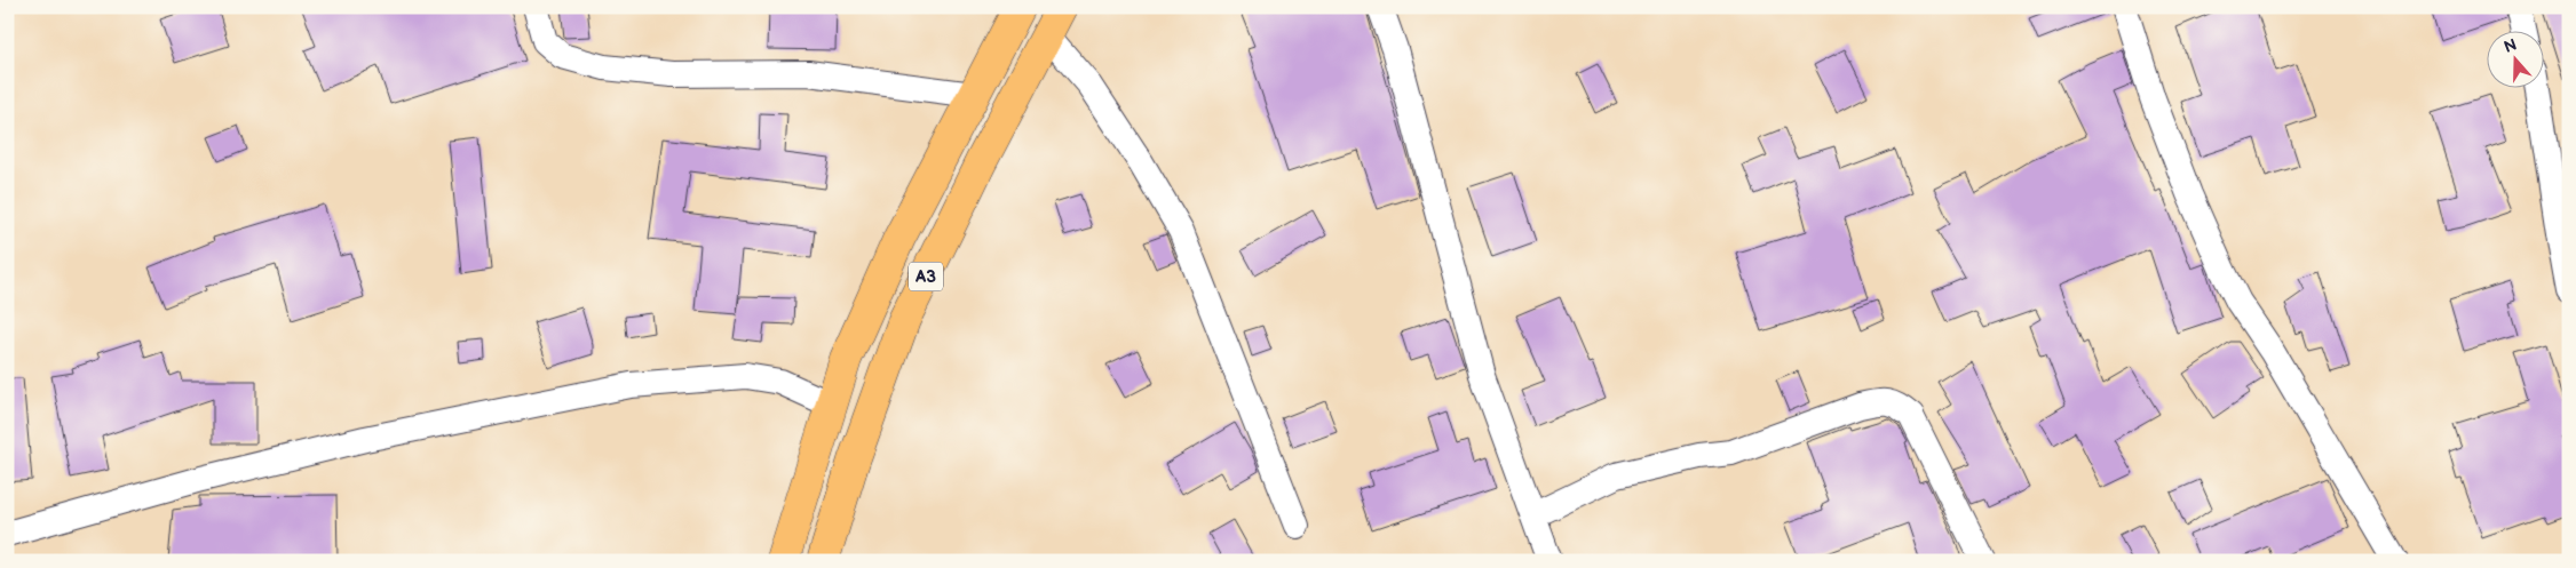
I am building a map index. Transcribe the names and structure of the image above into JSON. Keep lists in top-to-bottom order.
{
  "streets": {
    "highway": ["A3"]
  },
  "north": "top"
}
